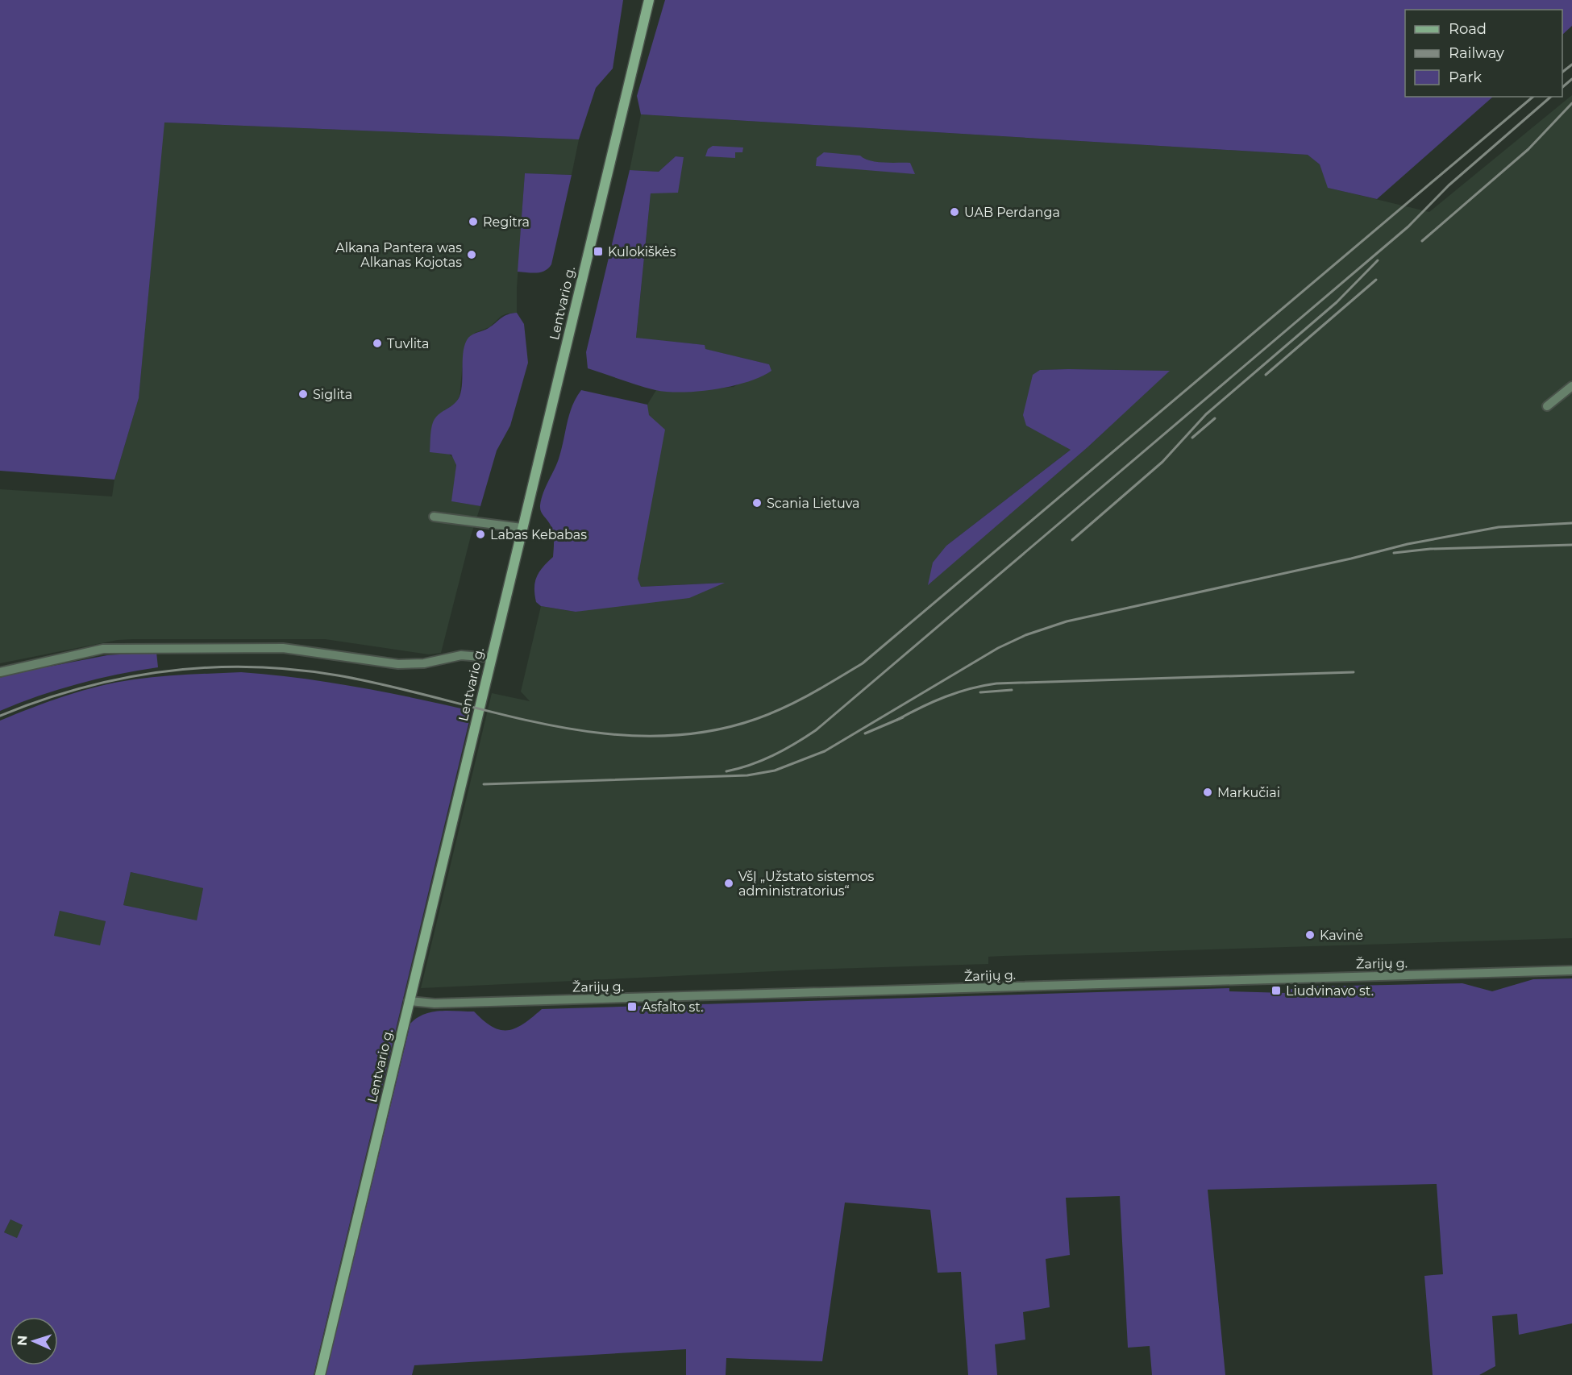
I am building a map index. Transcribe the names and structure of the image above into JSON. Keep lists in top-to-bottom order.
{
  "streets": {
    "main road": ["Lentvario g."],
    "street": ["Žarijų g."]
  },
  "crossings": [
    ["Lentvario g.", "Žarijų g."]
  ],
  "places": {
    "other": [
      "UAB Perdanga",
      "Regitra",
      "Alkana Pantera was Alkanas Kojotas",
      "Tuvlita",
      "Siglita",
      "Scania Lietuva",
      "Labas Kebabas",
      "Markučiai",
      "VšĮ „Užstato sistemos administratorius“",
      "Kavinė"
    ],
    "transit": ["Kulokiškės", "Liudvinavo st.", "Asfalto st."]
  },
  "legend": ["Road", "Railway", "Park"],
  "north": "left"
}
